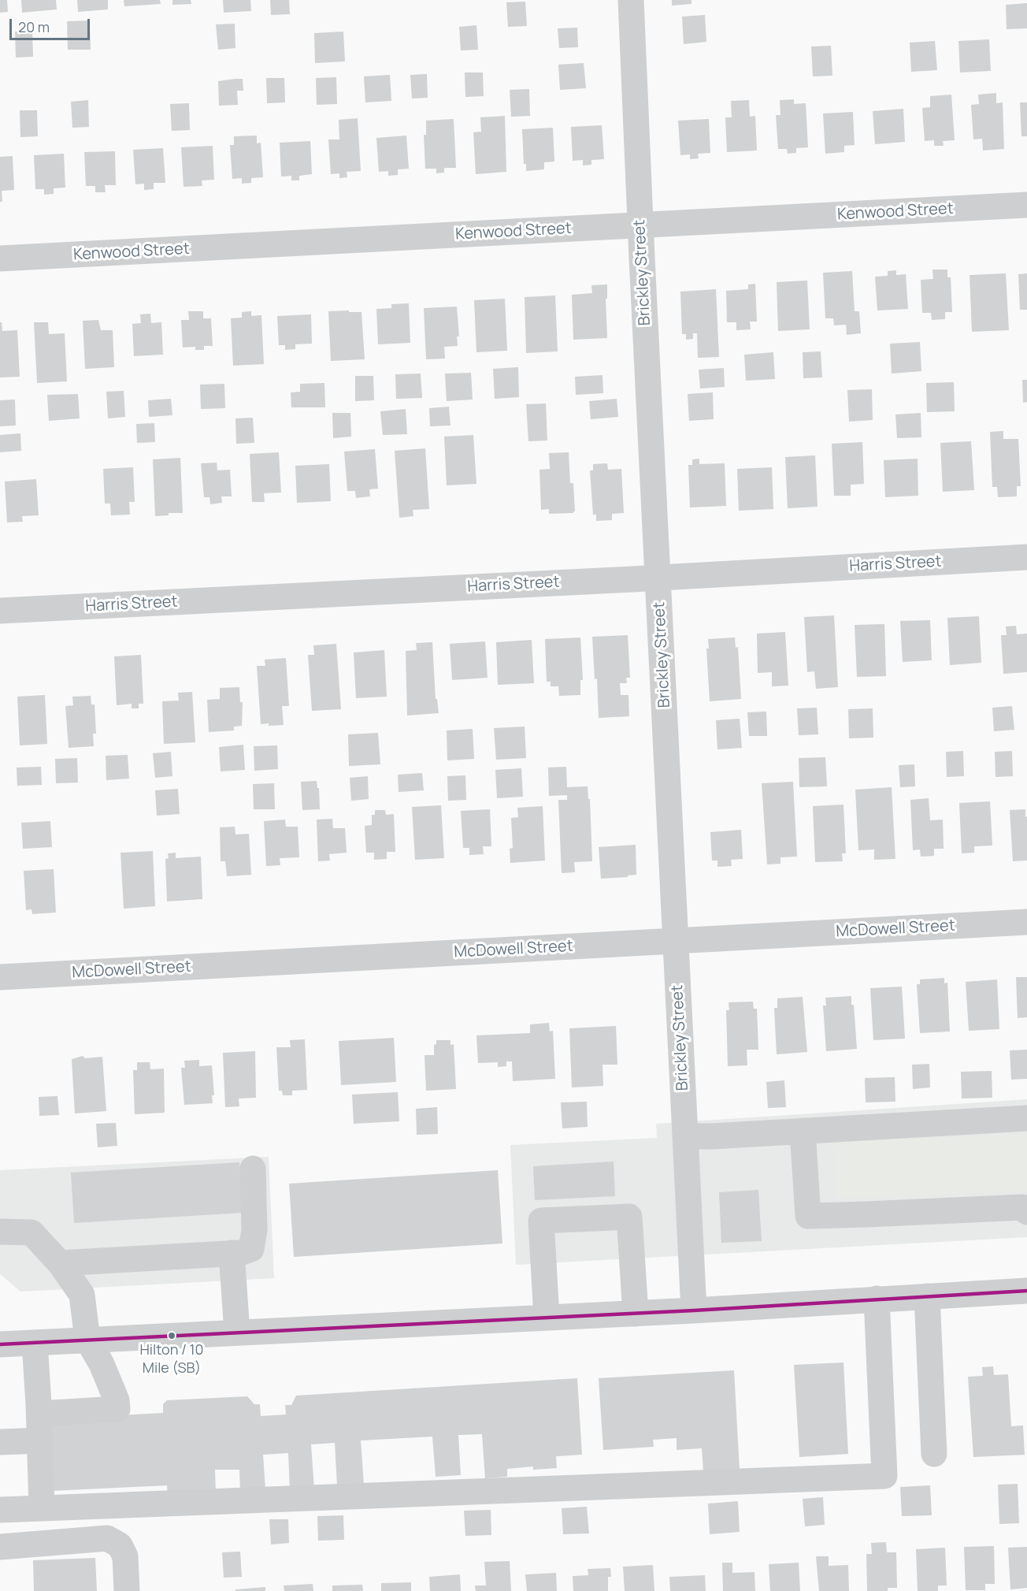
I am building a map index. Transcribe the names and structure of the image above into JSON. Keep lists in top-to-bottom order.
{
  "streets": {
    "street": [
      "Kenwood Street",
      "Brickley Street",
      "Harris Street",
      "McDowell Street"
    ]
  },
  "crossings": [
    ["Kenwood Street", "Brickley Street"],
    ["Brickley Street", "Harris Street"],
    ["Brickley Street", "McDowell Street"]
  ],
  "places": ["Hilton / 10 Mile (SB)"],
  "scale_bar": "20 m"
}
